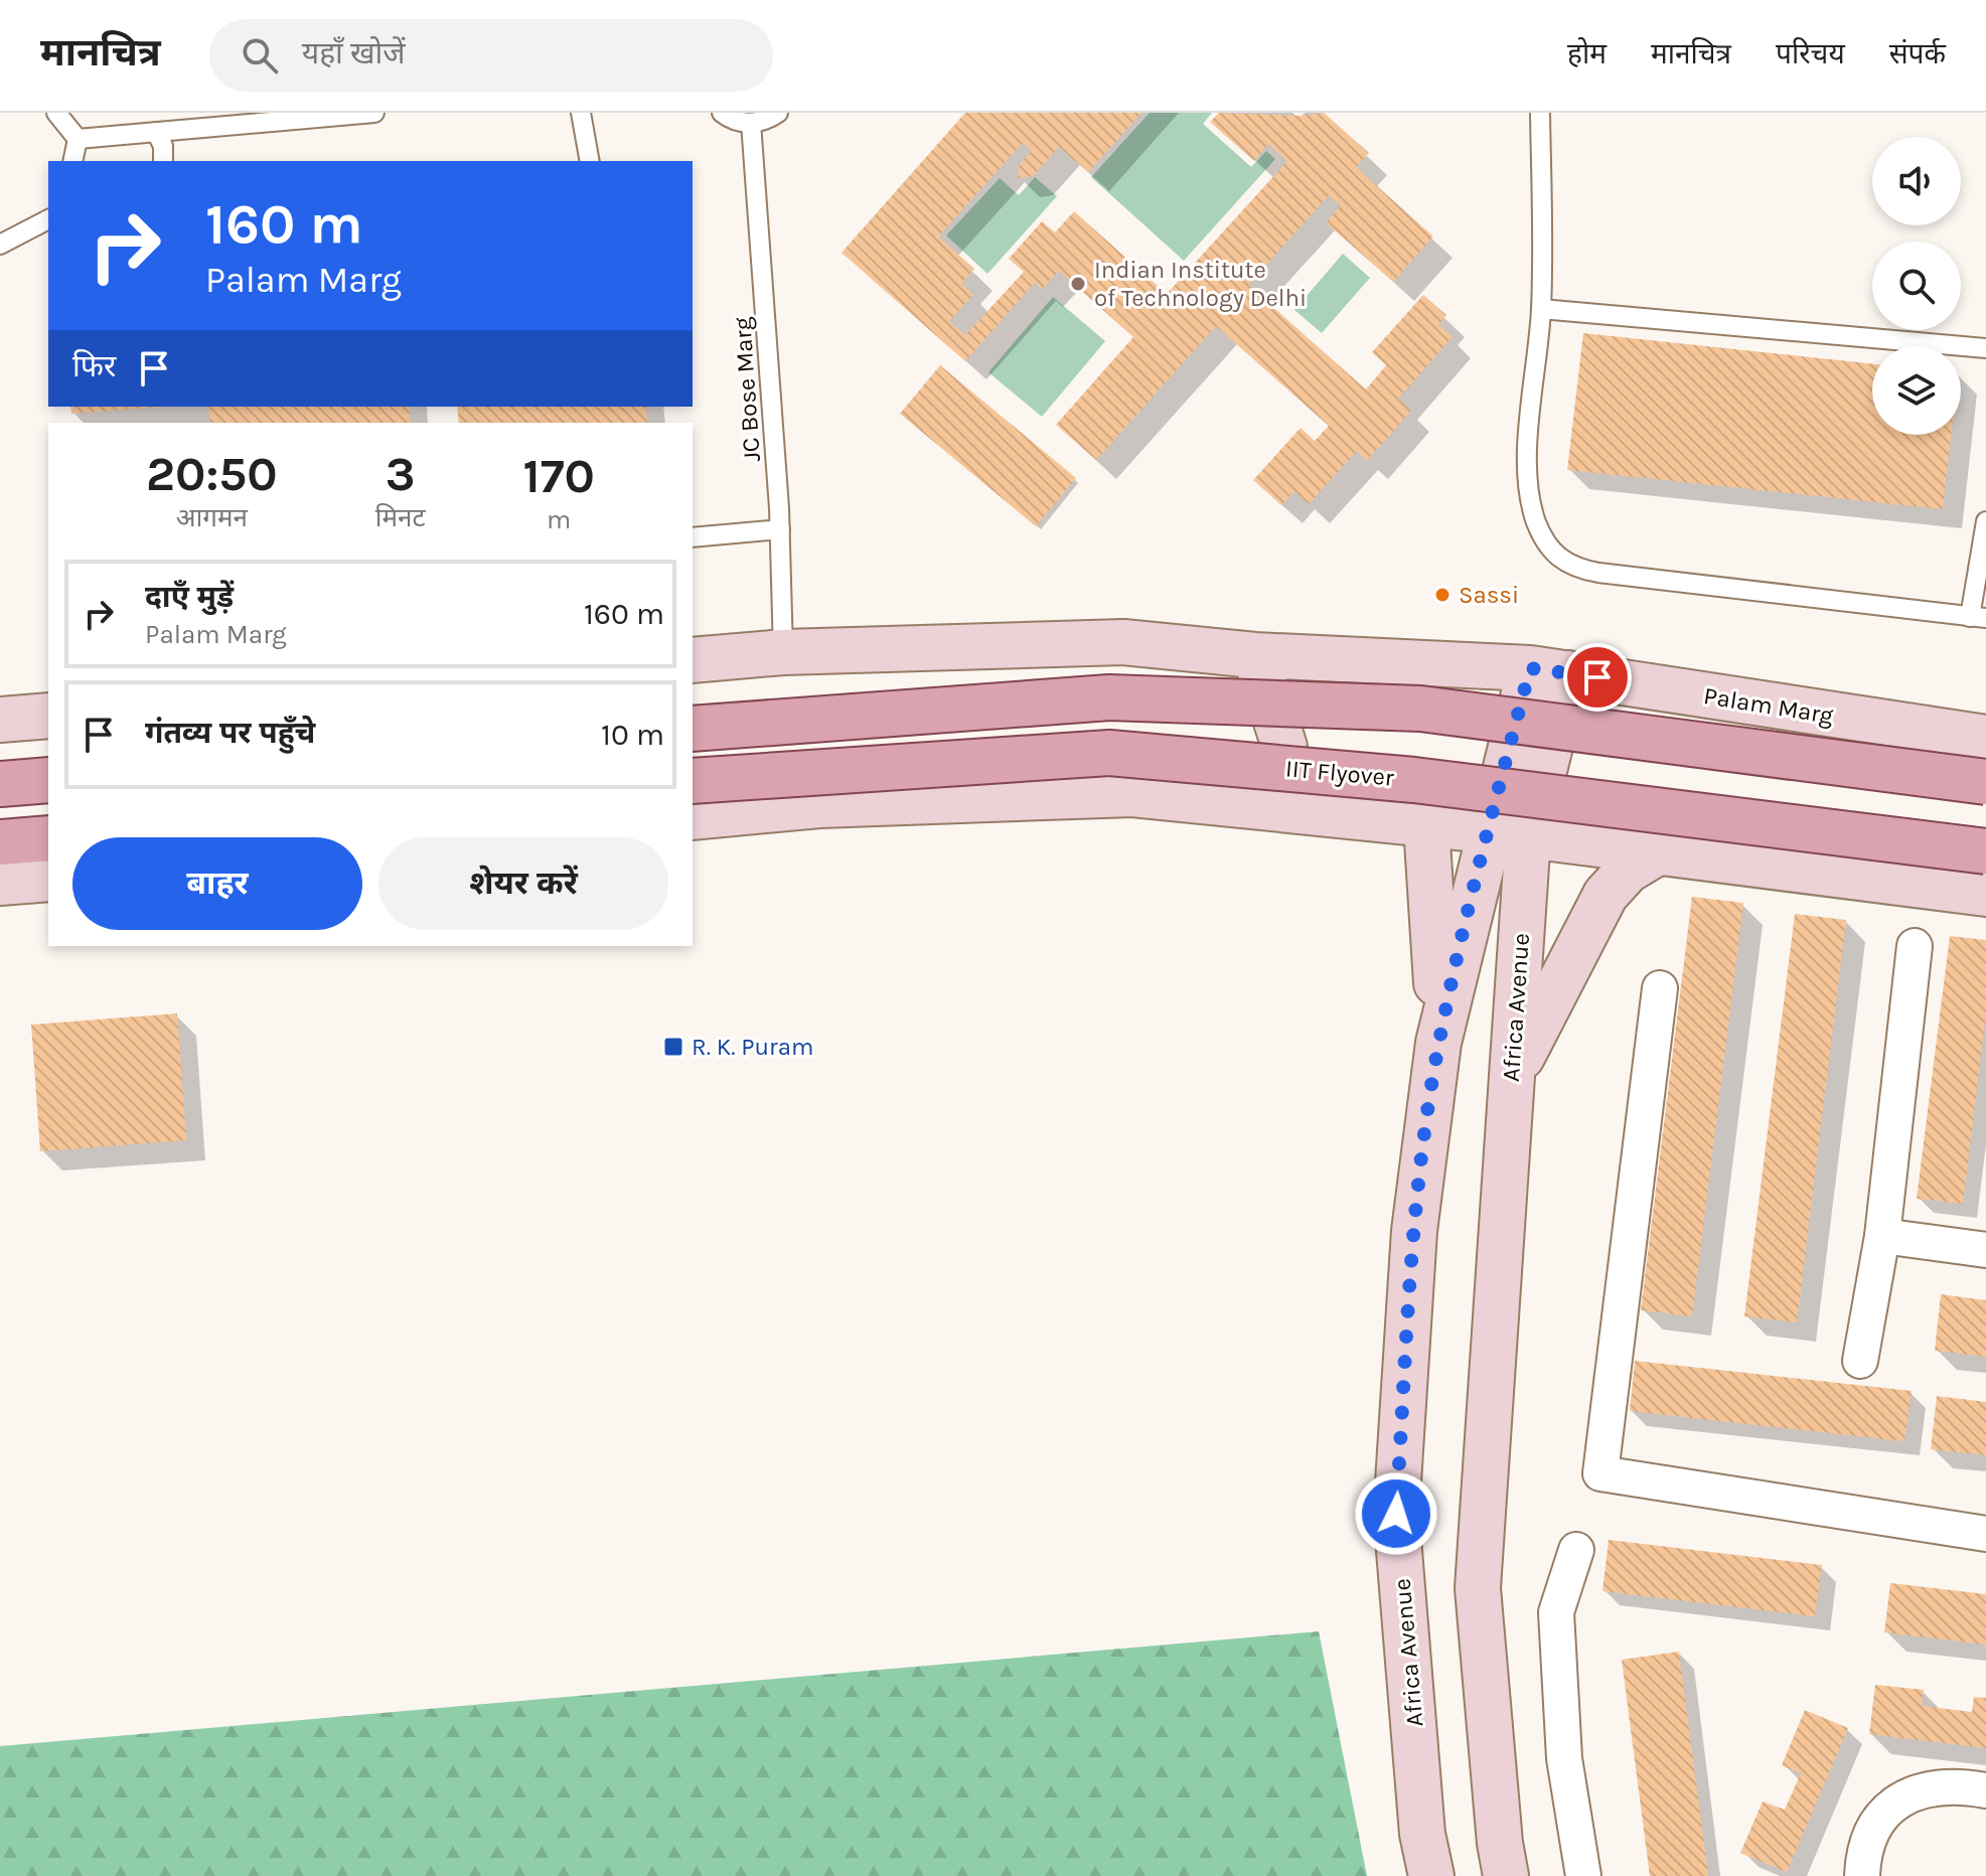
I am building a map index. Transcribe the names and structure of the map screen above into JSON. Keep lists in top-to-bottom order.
{
  "streets": {
    "main road": ["Palam Marg", "IIT Flyover", "Africa Avenue"],
    "lane": ["JC Bose Marg"]
  },
  "crossings": [
    ["JC Bose Marg", "Palam Marg"],
    ["Palam Marg", "Africa Avenue"]
  ],
  "places": {
    "other": ["Indian Institute of Technology Delhi", "Sassi"],
    "transit": ["R. K. Puram"]
  },
  "page": {
    "header": "मानचित्र",
    "search": "यहाँ खोजें",
    "nav": [
      "होम",
      "मानचित्र",
      "परिचय",
      "संपर्क"
    ],
    "turn": ["160 m", "Palam Marg"],
    "then": "फिर",
    "eta": [
      "20:50",
      "आगमन",
      "3",
      "मिनट",
      "170",
      "m"
    ],
    "list": [
      {
        "name": "दाएँ मुड़ें",
        "note": "Palam Marg",
        "value": "160 m"
      },
      {
        "name": "गंतव्य पर पहुँचे",
        "value": "10 m"
      }
    ],
    "buttons": ["बाहर", "शेयर करें"]
  }
}
